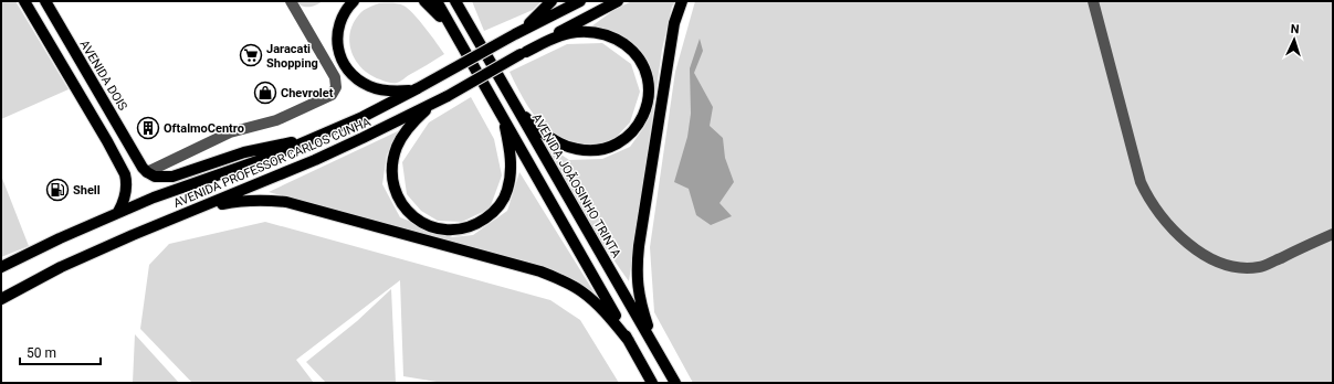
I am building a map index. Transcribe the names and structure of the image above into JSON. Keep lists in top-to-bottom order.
{
  "streets": {
    "main road": ["AVENIDA DOIS", "AVENIDA PROFESSOR CARLOS CUNHA", "AVENIDA JOÃOSINHO TRINTA"]
  },
  "places": {
    "supermarket": ["Jaracati Shopping"],
    "shop": ["Chevrolet"],
    "building": ["OftalmoCentro"],
    "fuel station": ["Shell"]
  },
  "scale_bar": "50 m",
  "north": "top"
}
